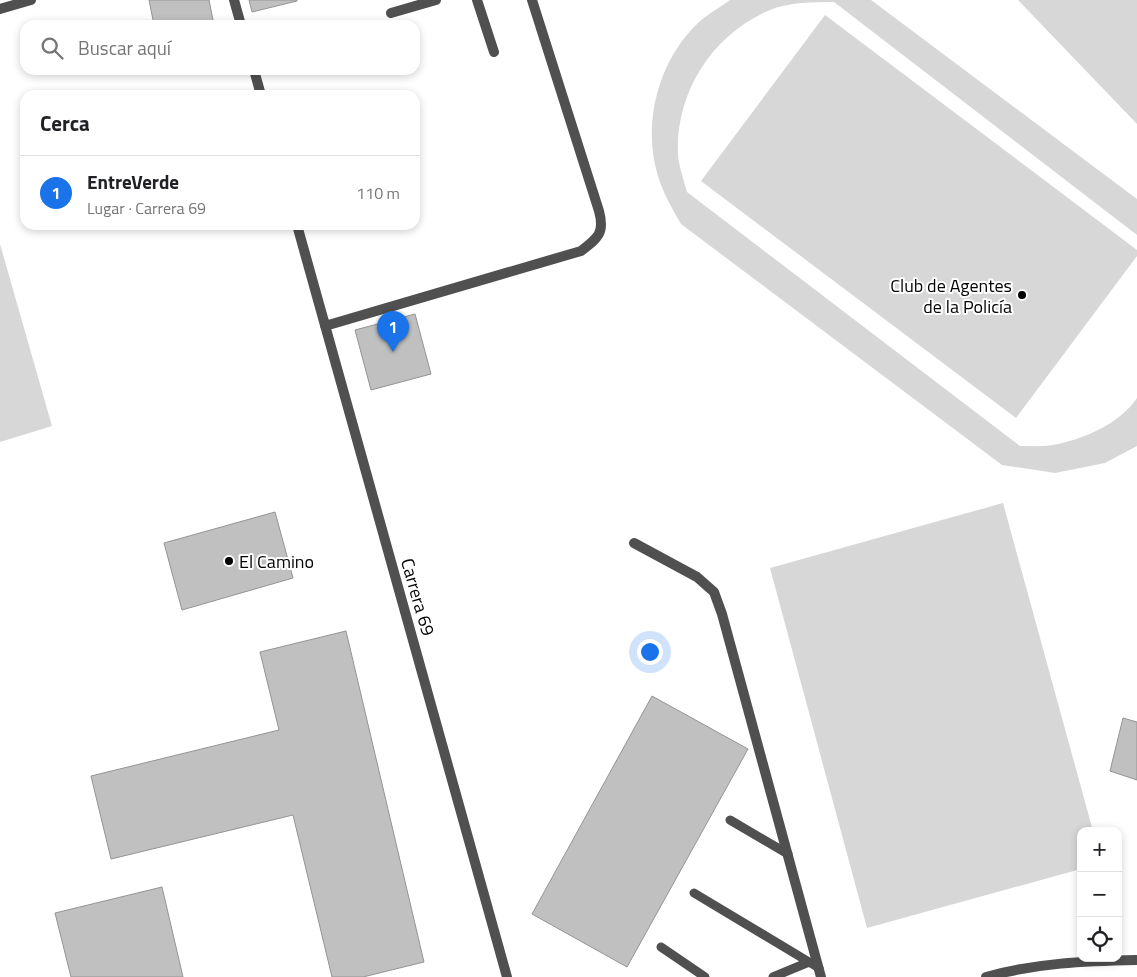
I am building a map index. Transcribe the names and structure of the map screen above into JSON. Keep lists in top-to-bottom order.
{
  "streets": {
    "street": ["Carrera 69"]
  },
  "places": ["Club de Agentes de la Policía", "El Camino"],
  "page": {
    "search": "Buscar aquí",
    "heading": "Cerca",
    "list": [
      {
        "mark": "1",
        "name": "EntreVerde",
        "note": "Lugar · Carrera 69",
        "value": "110 m"
      }
    ],
    "pins": "1",
    "map_buttons": ["+", "−"]
  }
}
